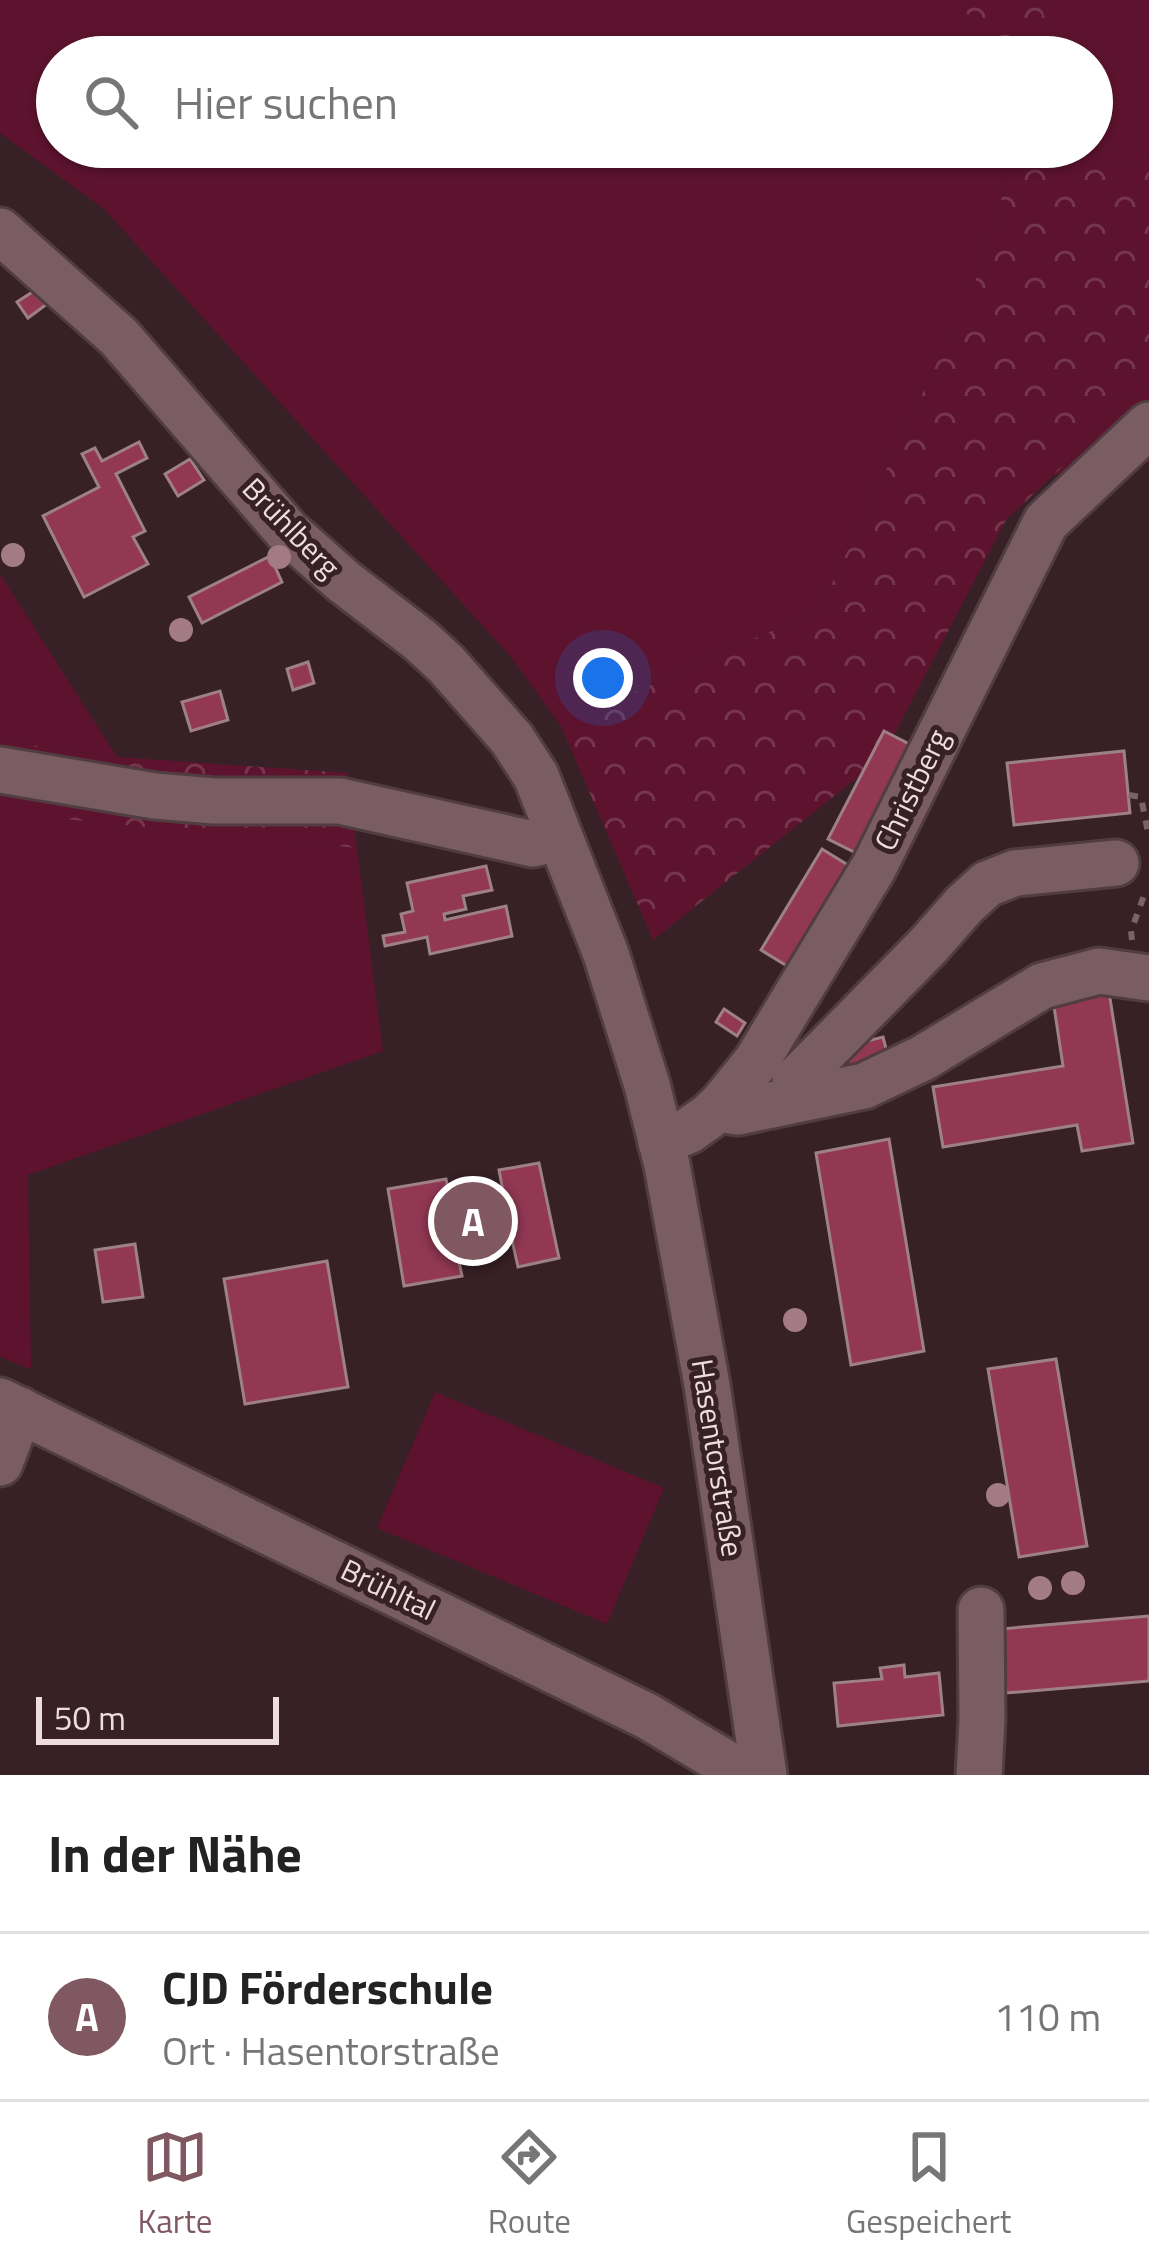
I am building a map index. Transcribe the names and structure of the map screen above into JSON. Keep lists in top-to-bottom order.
{
  "streets": {
    "street": [
      "Brühlberg",
      "Christberg",
      "Hasentorstraße",
      "Brühltal"
    ]
  },
  "crossings": [
    ["Brühlberg", "Christberg"],
    ["Brühlberg", "Hasentorstraße"],
    ["Christberg", "Hasentorstraße"]
  ],
  "scale_bar": "50 m",
  "page": {
    "search": "Hier suchen",
    "pins": "A",
    "scale": "50 m",
    "heading": "In der Nähe",
    "list": [
      {
        "mark": "A",
        "name": "CJD Förderschule",
        "note": "Ort · Hasentorstraße",
        "value": "110 m"
      }
    ],
    "nav": ["Karte", "Route", "Gespeichert"]
  }
}
